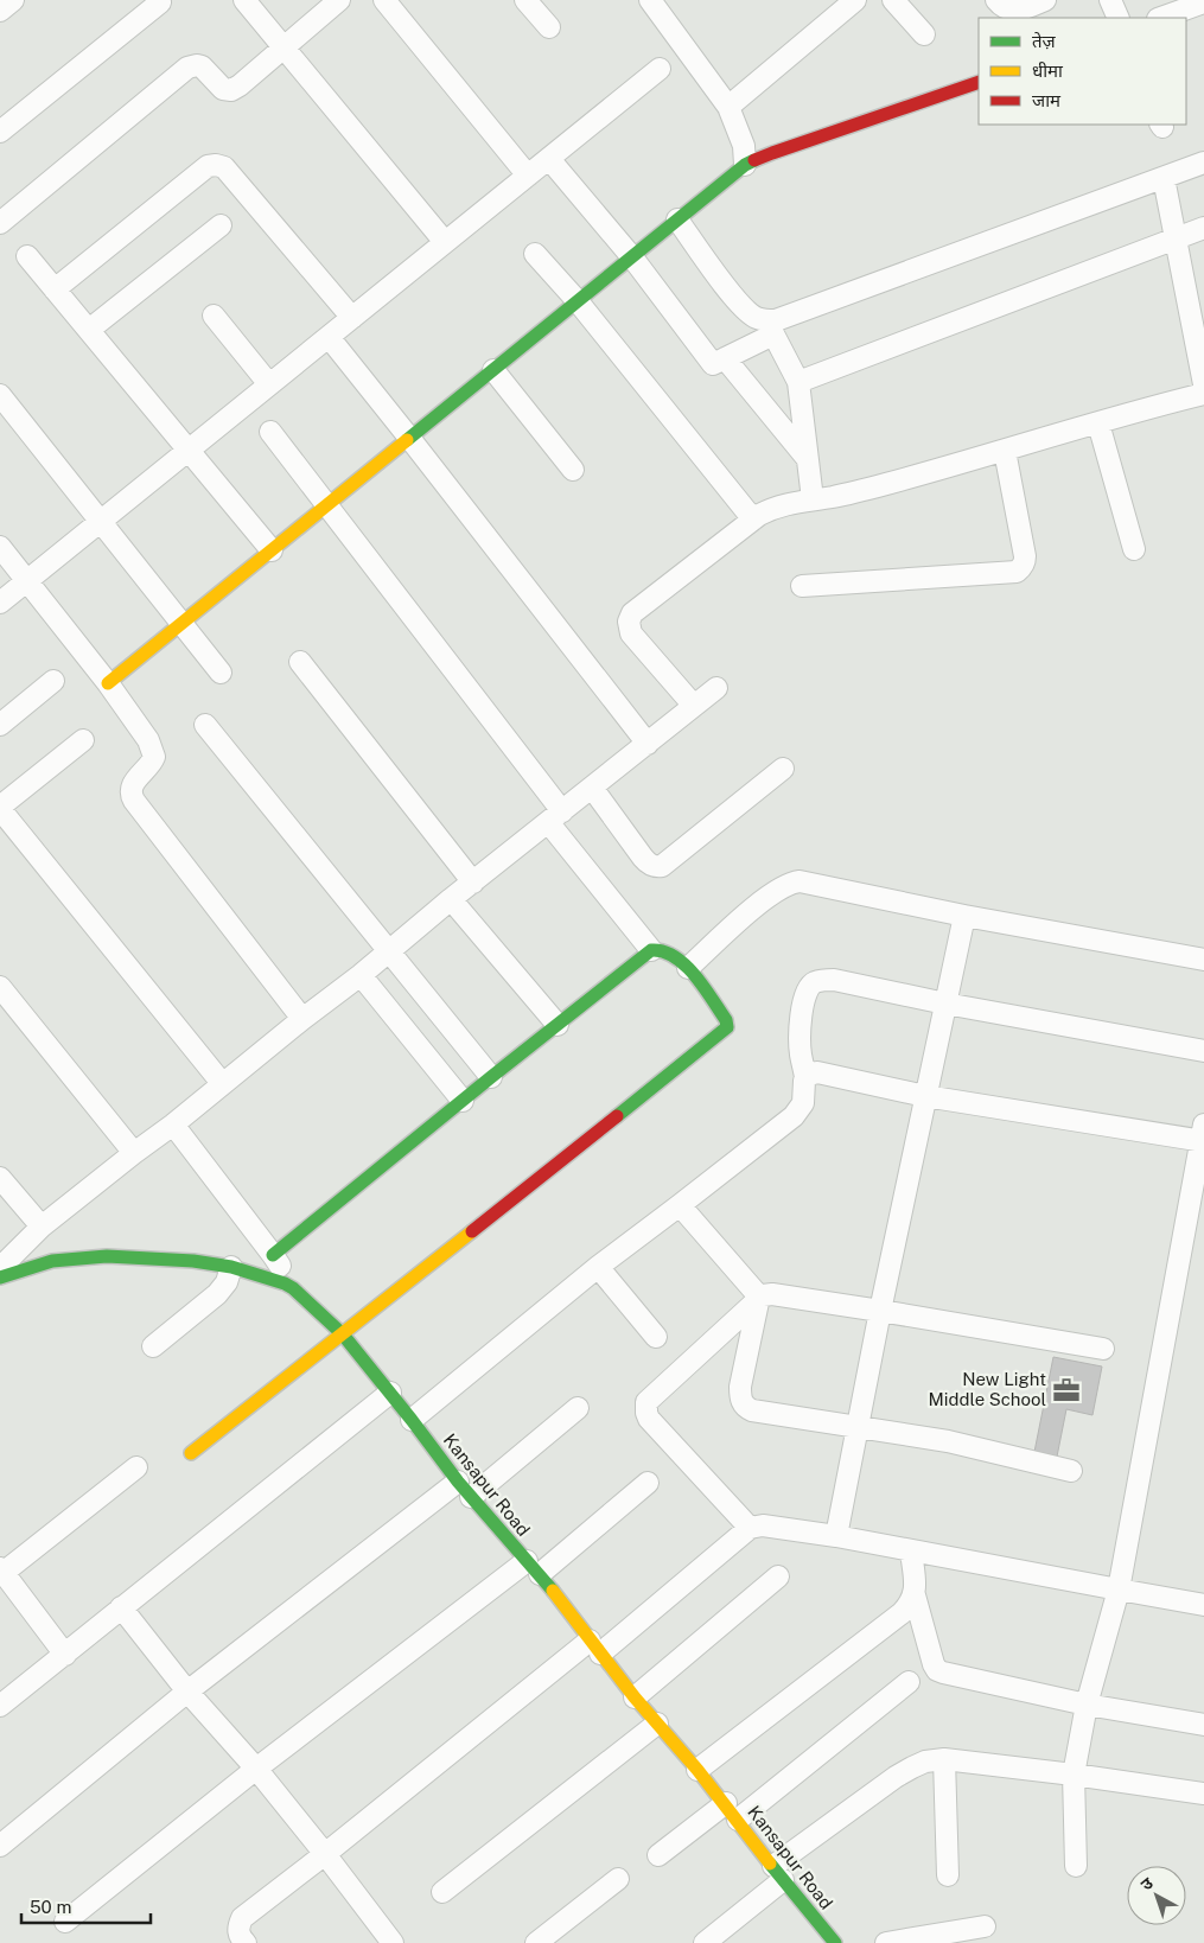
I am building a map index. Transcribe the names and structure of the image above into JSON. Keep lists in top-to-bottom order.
{
  "streets": {
    "street": ["Kansapur Road"]
  },
  "places": {
    "office": ["New Light Middle School"]
  },
  "legend": ["तेज़", "धीमा", "जाम"],
  "scale_bar": "50 m",
  "north": "top left"
}
